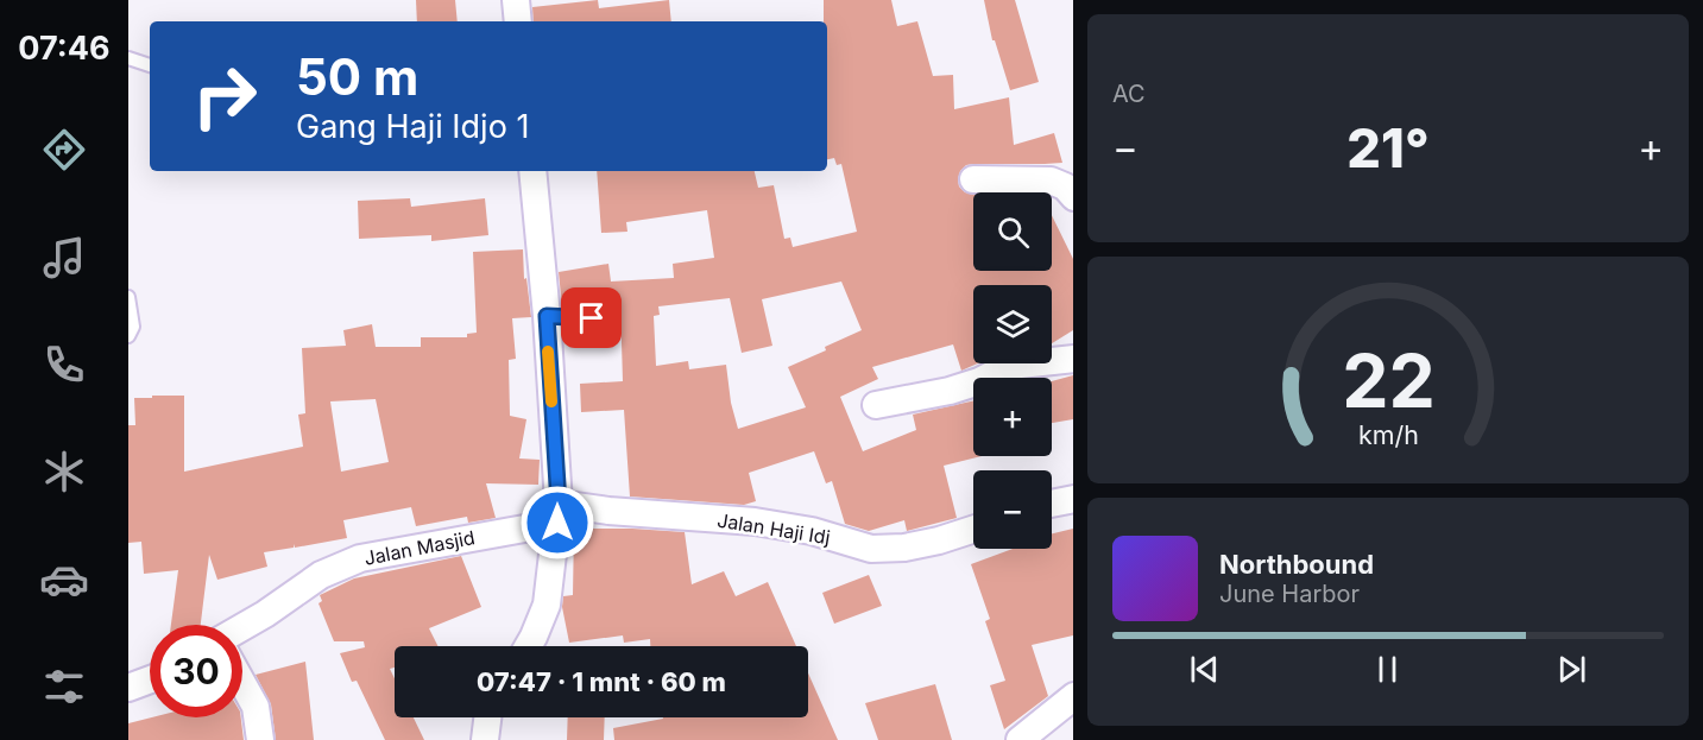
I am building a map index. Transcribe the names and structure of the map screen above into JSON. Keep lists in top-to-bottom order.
{
  "streets": {
    "street": ["Jalan Haji Idj", "Jalan Masjid"]
  },
  "crossings": [
    ["Jalan Haji Idj", "Jalan Masjid"]
  ],
  "page": {
    "tabs": "07:46",
    "tile": "AC",
    "turn": ["50 m", "Gang Haji Idjo 1"],
    "heat": ["−", "21°", "+"],
    "map_buttons": ["+", "−"],
    "song": ["Northbound", "June Harbor"],
    "limit": "30",
    "trip": "07:47 · 1 mnt · 60 m",
    "gauge": ["22", "km/h"]
  }
}
